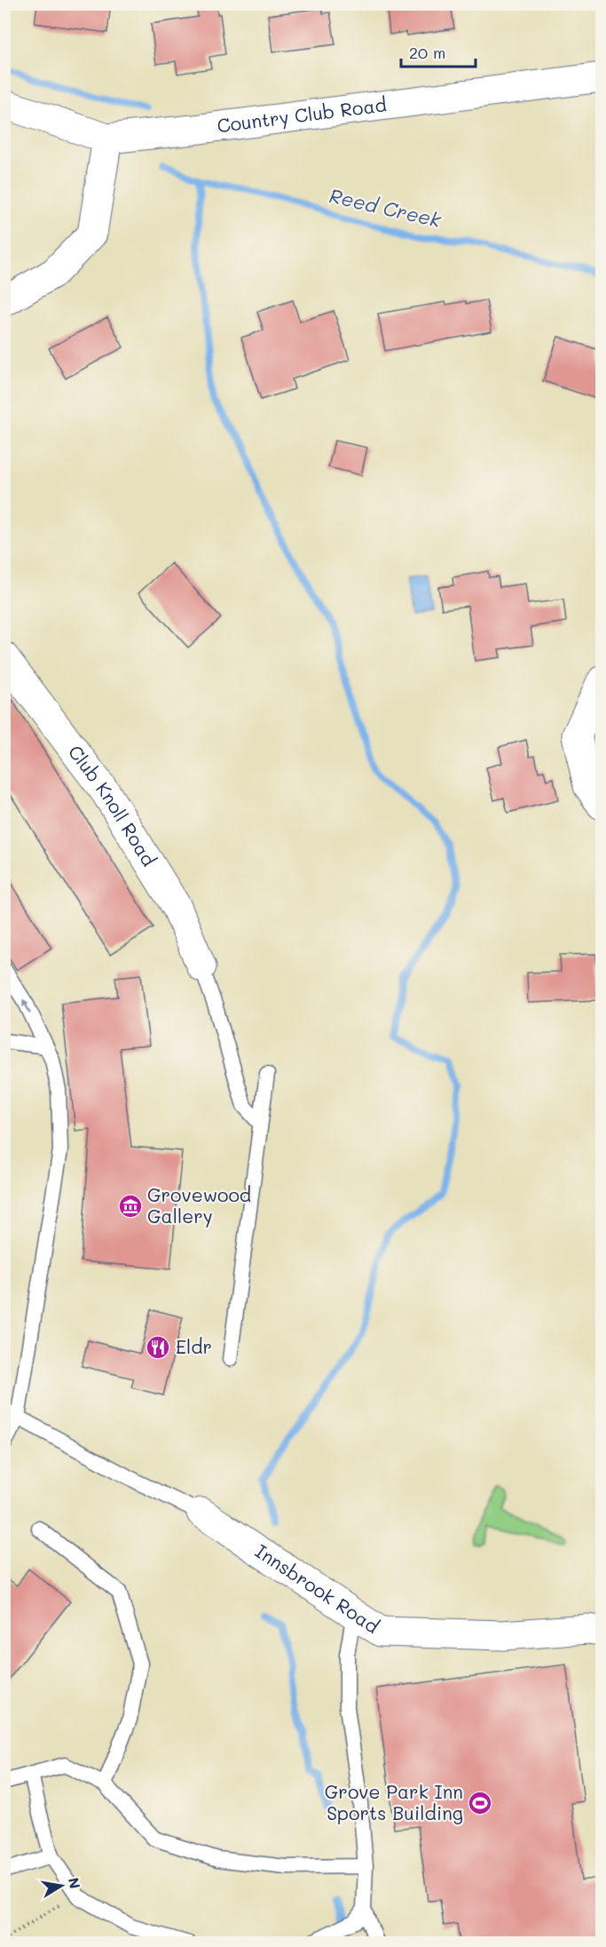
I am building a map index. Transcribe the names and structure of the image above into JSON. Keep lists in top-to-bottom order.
{
  "streets": {
    "street": ["Country Club Road", "Club Knoll Road", "Innsbrook Road"]
  },
  "water": ["Reed Creek"],
  "places": {
    "museum": ["Grovewood Gallery"],
    "restaurant": ["Eldr"],
    "sports": ["Grove Park Inn Sports Building"]
  },
  "scale_bar": "20 m",
  "north": "right"
}
